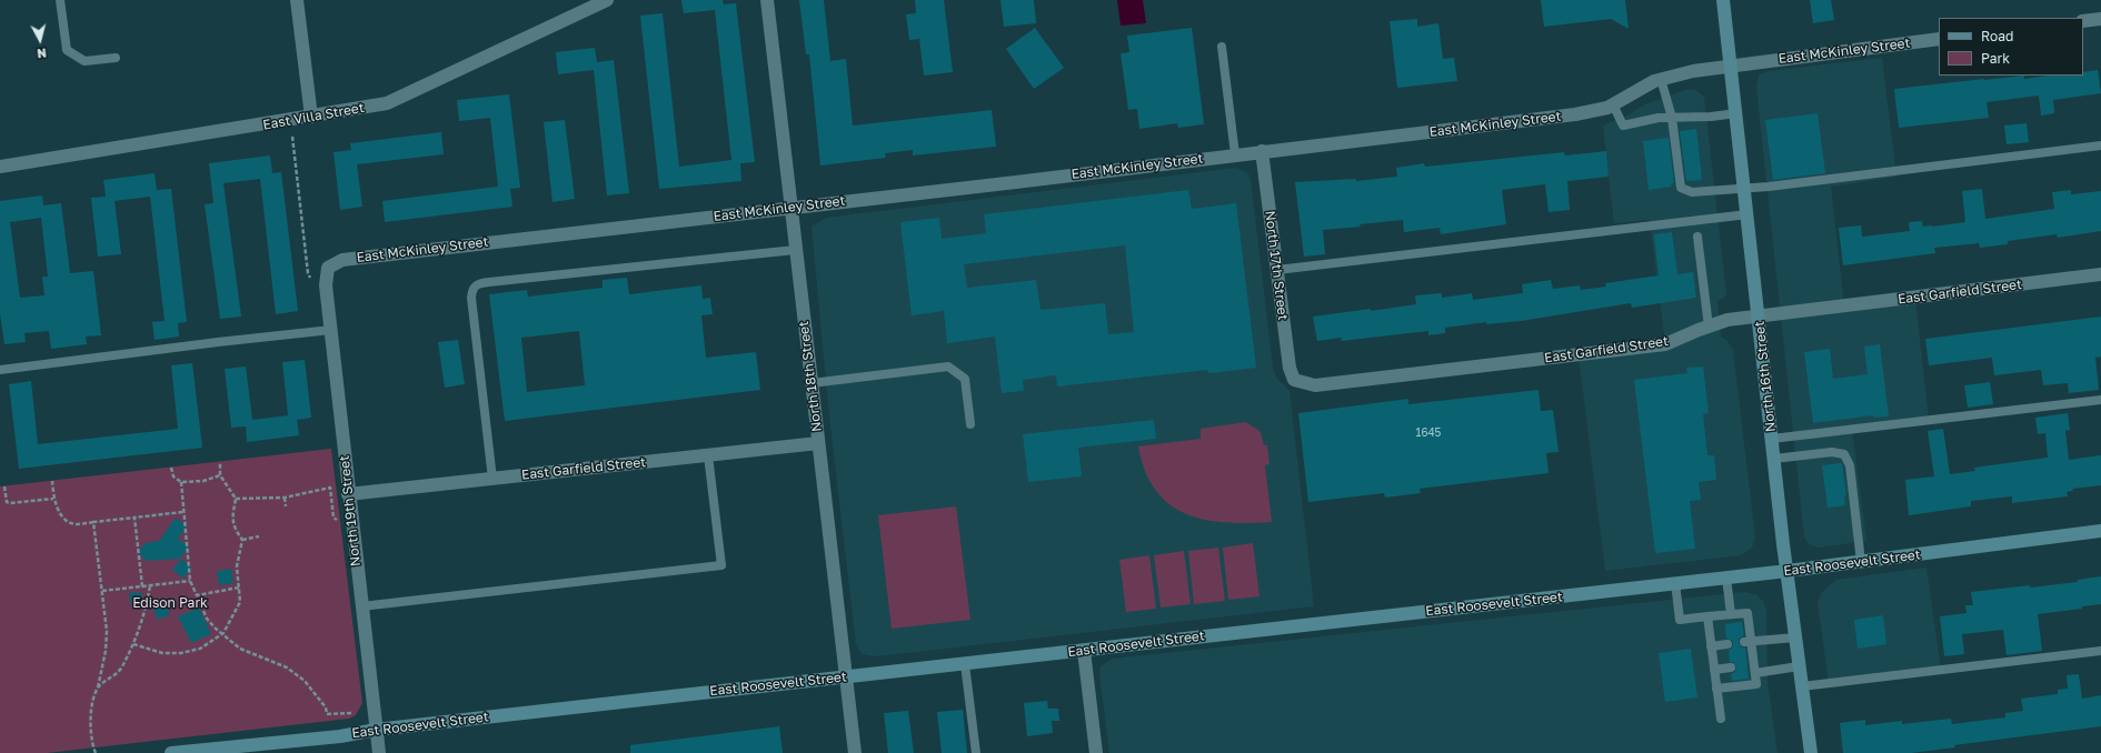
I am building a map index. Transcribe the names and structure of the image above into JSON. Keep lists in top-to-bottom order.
{
  "streets": {
    "street": [
      "East McKinley Street",
      "East Villa Street",
      "North 17th Street",
      "East Garfield Street",
      "North 18th Street",
      "North 16th Street",
      "North 19th Street",
      "East Roosevelt Street"
    ]
  },
  "crossings": [
    ["East McKinley Street", "North 17th Street"],
    ["East McKinley Street", "North 18th Street"],
    ["East McKinley Street", "North 16th Street"],
    ["East McKinley Street", "North 19th Street"],
    ["North 17th Street", "East Garfield Street"],
    ["East Garfield Street", "North 18th Street"],
    ["East Garfield Street", "North 16th Street"],
    ["East Garfield Street", "North 19th Street"],
    ["North 18th Street", "East Roosevelt Street"],
    ["North 16th Street", "East Roosevelt Street"],
    ["North 19th Street", "East Roosevelt Street"]
  ],
  "parks": ["Edison Park"],
  "house_numbers": ["1645"],
  "legend": ["Road", "Park"],
  "north": "bottom"
}
